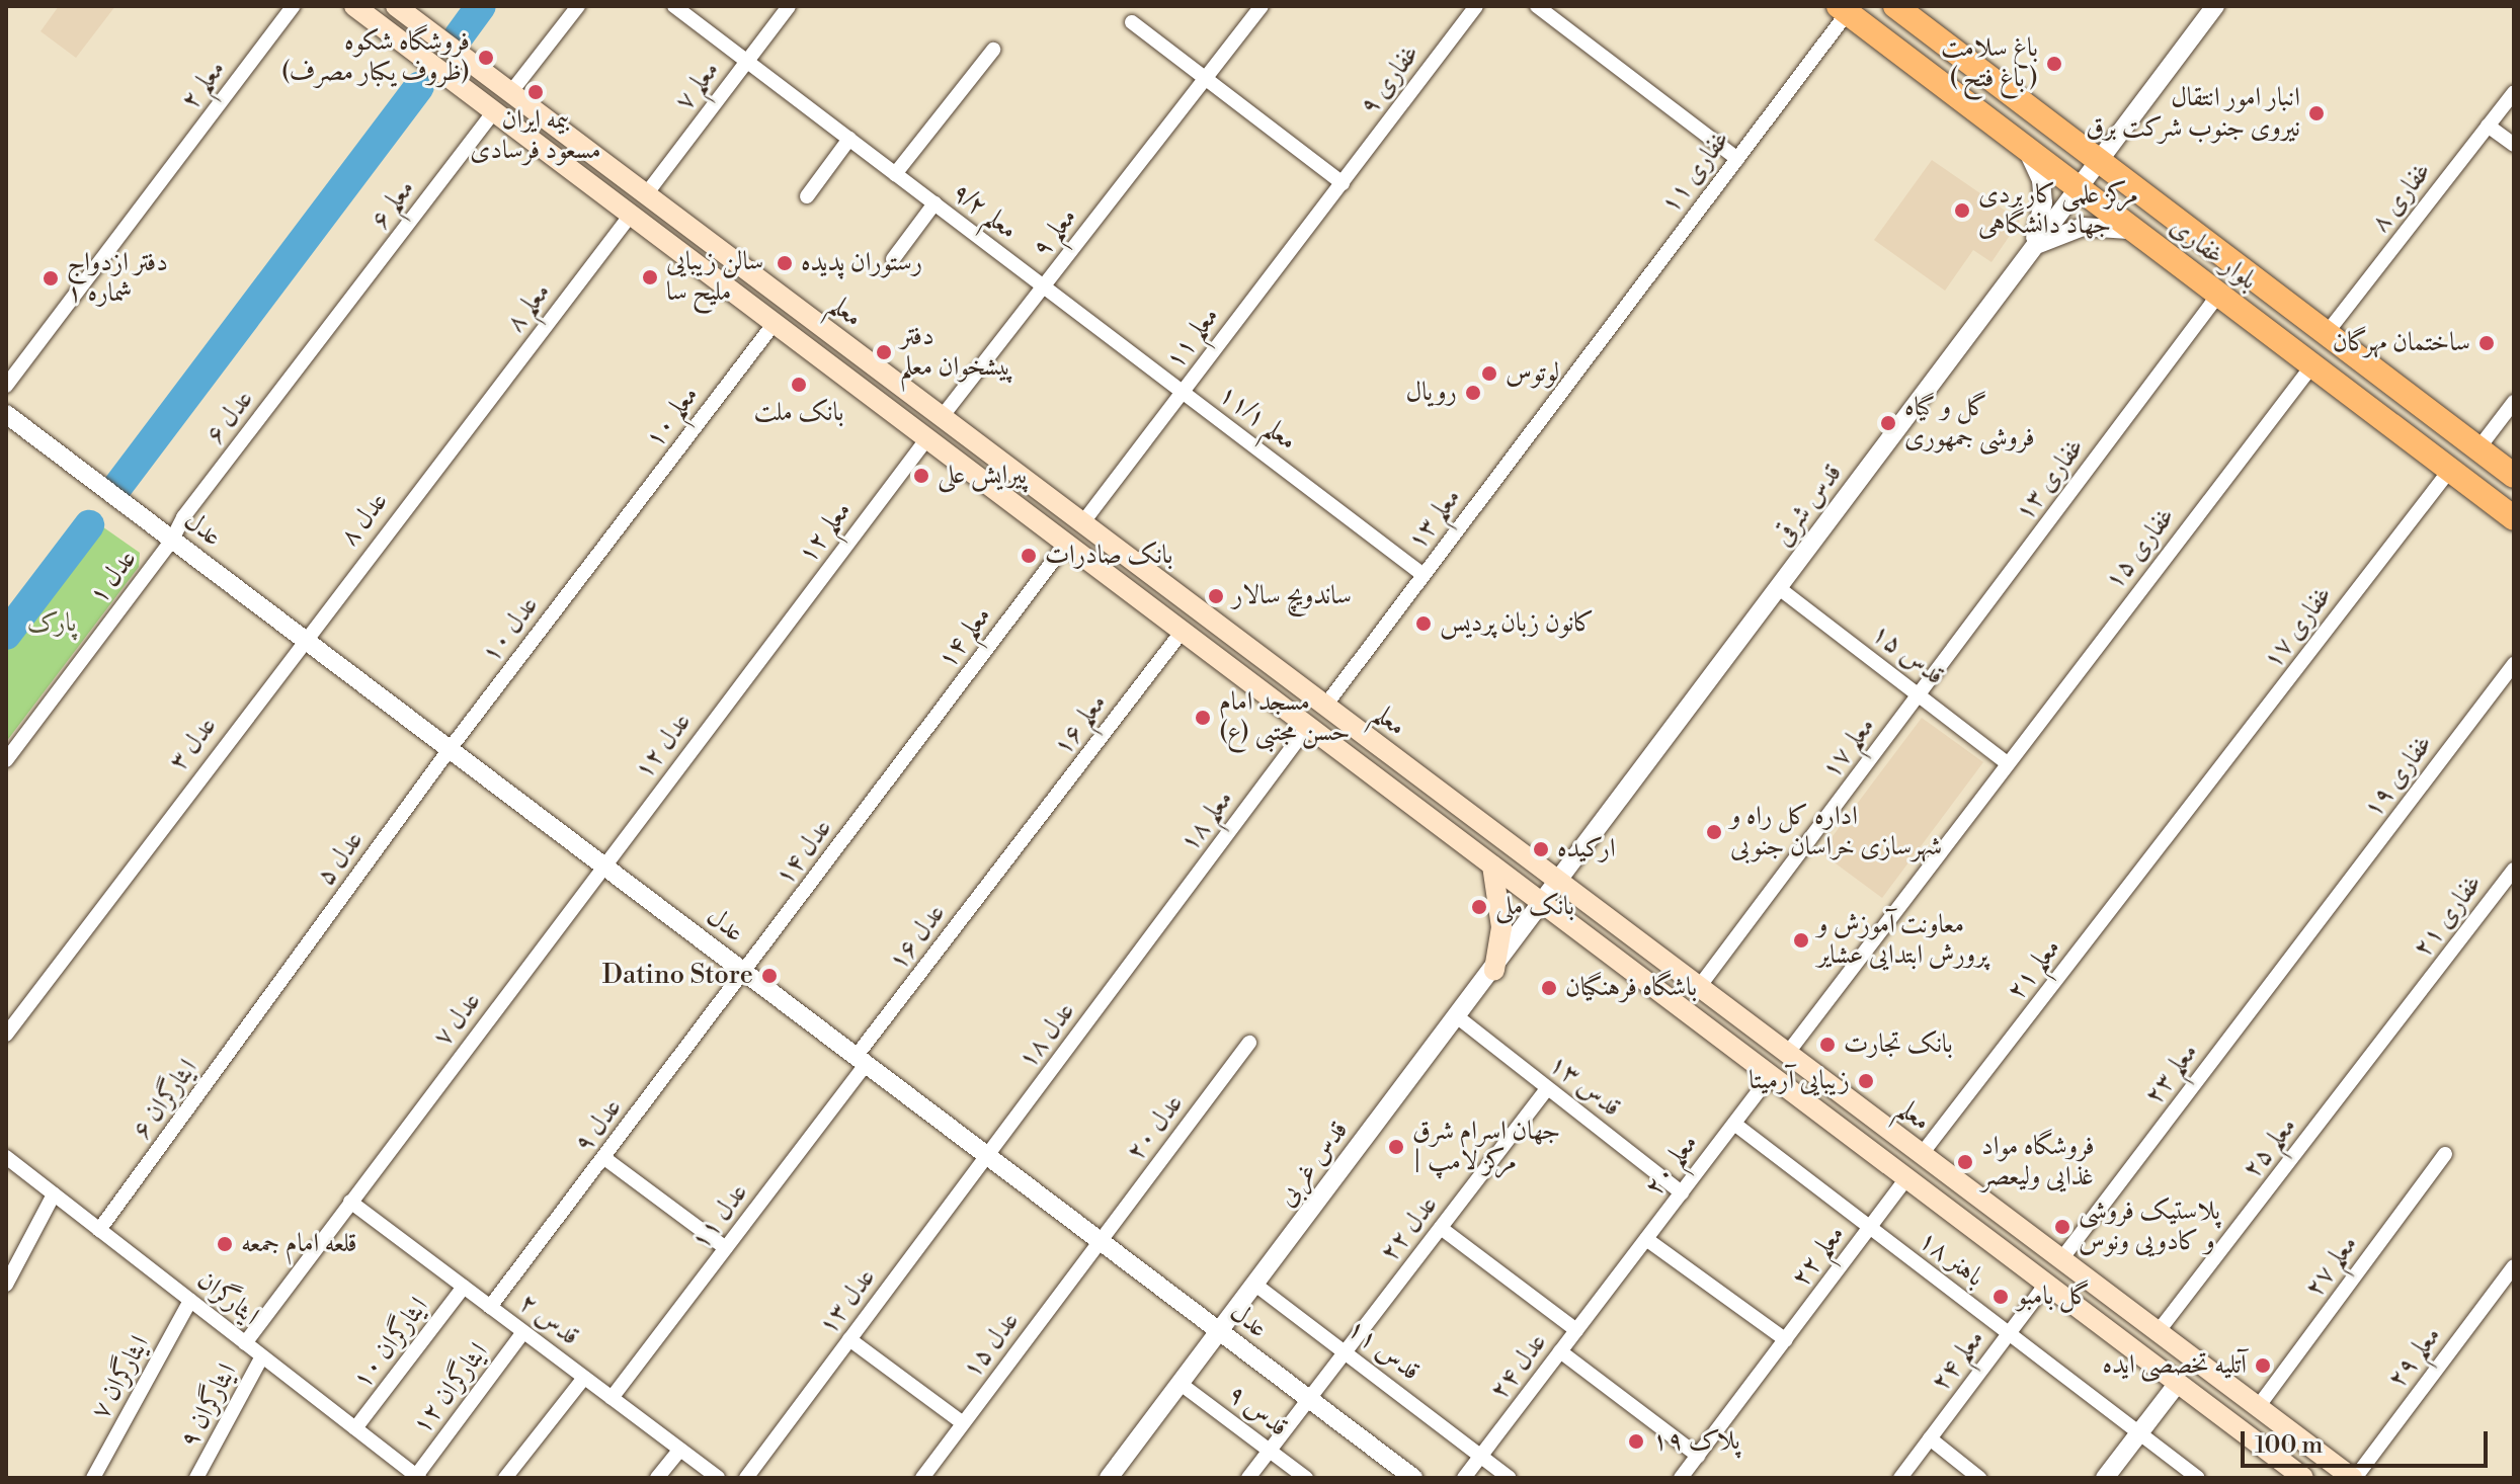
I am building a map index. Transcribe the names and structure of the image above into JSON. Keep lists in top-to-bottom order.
{
  "streets": {
    "main road": ["بلوار غفاری", "معلم"],
    "street": [
      "غفاری ۹",
      "معلم ۲",
      "معلم ۷",
      "غفاری ۱۱",
      "غفاری ۸",
      "معلم ۶",
      "معلم ۹/۲",
      "معلم ۹",
      "معلم ۸",
      "معلم ۱۱",
      "عدل ۶",
      "معلم ۱۰",
      "معلم ۱۱/۱",
      "غفاری ۱۳",
      "قدس شرقی",
      "عدل ۸",
      "معلم ۱۳",
      "عدل",
      "معلم ۱۲",
      "غفاری ۱۵",
      "عدل ۱",
      "غفاری ۱۷",
      "عدل ۱۰",
      "معلم ۱۴",
      "قدس ۱۵",
      "معلم ۱۶‌",
      "عدل ۳",
      "عدل ۱۲",
      "معلم ۱۷",
      "غفاری ۱۹",
      "معلم ۱۸",
      "عدل ۱۴",
      "عدل ۵",
      "غفاری ۲۱",
      "عدل ۱۶",
      "معلم ۲۱",
      "عدل ۷",
      "عدل ۱۸",
      "معلم ۲۳",
      "قدس ۱۳",
      "ایثارگران ۶",
      "عدل ۹",
      "عدل ۲۰",
      "معلم ۲۵",
      "قدس غربی",
      "معلم ۲۰",
      "عدل ۱۱",
      "عدل ۲۲",
      "معلم ۲۲",
      "باهنر ۱۸",
      "معلم ۲۷",
      "ایثارگران",
      "عدل ۱۳",
      "قدس ۲",
      "ایثارگران ۱۰",
      "عدل ۱۵",
      "قدس ۱۱",
      "معلم ۲۹",
      "معلم ۲۴",
      "عدل ۲۴",
      "ایثارگران ۷",
      "ایثارگران ۱۲",
      "ایثارگران ۹",
      "قدس ۹"
    ]
  },
  "crossings": [
    ["غفاری ۹", "معلم ۱۱"],
    ["معلم ۷", "معلم ۹/۲"],
    ["معلم ۷", "معلم"],
    ["غفاری ۱۱", "بلوار غفاری"],
    ["غفاری ۱۱", "معلم ۱۳"],
    ["غفاری ۸", "بلوار غفاری"],
    ["معلم ۶", "معلم"],
    ["معلم ۶", "عدل ۶"],
    ["معلم ۹/۲", "معلم ۹"],
    ["معلم ۹/۲", "معلم ۱۱/۱"],
    ["معلم ۹", "معلم"],
    ["بلوار غفاری", "غفاری ۱۳"],
    ["بلوار غفاری", "قدس شرقی"],
    ["بلوار غفاری", "غفاری ۱۵"],
    ["بلوار غفاری", "غفاری ۱۷"],
    ["معلم ۸", "معلم"],
    ["معلم ۸", "عدل ۸"],
    ["معلم", "معلم ۱۱"],
    ["معلم", "معلم ۱۰"],
    ["معلم", "قدس شرقی"],
    ["معلم", "معلم ۱۳"],
    ["معلم", "معلم ۱۲"],
    ["معلم", "غفاری ۱۵"],
    ["معلم", "معلم ۱۴"],
    ["معلم", "معلم ۱۶‌"],
    ["معلم", "معلم ۱۷"],
    ["معلم", "معلم ۱۸"],
    ["معلم", "معلم ۲۱"],
    ["معلم", "معلم ۲۳"],
    ["معلم", "معلم ۲۵"],
    ["معلم", "قدس غربی"],
    ["معلم", "معلم ۲۰"],
    ["معلم", "معلم ۲۲"],
    ["معلم", "معلم ۲۷"],
    ["معلم", "معلم ۲۹"],
    ["معلم", "معلم ۲۴"],
    ["معلم ۱۱", "معلم ۱۱/۱"],
    ["عدل ۶", "عدل"],
    ["عدل ۶", "عدل ۱"],
    ["معلم ۱۰", "عدل ۱۰"],
    ["معلم ۱۱/۱", "معلم ۱۳"],
    ["غفاری ۱۳", "قدس ۱۵"],
    ["غفاری ۱۳", "معلم ۱۷"],
    ["قدس شرقی", "قدس ۱۵"],
    ["قدس شرقی", "قدس غربی"],
    ["عدل ۸", "عدل"],
    ["عدل ۸", "عدل ۳"],
    ["عدل", "عدل ۱"],
    ["عدل", "عدل ۱۰"],
    ["عدل", "عدل ۳"],
    ["عدل", "عدل ۱۲"],
    ["عدل", "عدل ۱۴"],
    ["عدل", "عدل ۵"],
    ["عدل", "عدل ۱۶"],
    ["عدل", "عدل ۷"],
    ["عدل", "عدل ۱۸"],
    ["عدل", "عدل ۹"],
    ["عدل", "عدل ۲۰"],
    ["عدل", "قدس غربی"],
    ["عدل", "عدل ۱۱"],
    ["عدل", "عدل ۲۲"],
    ["عدل", "عدل ۱۳"],
    ["عدل", "عدل ۱۵"],
    ["معلم ۱۲", "عدل ۱۲"],
    ["غفاری ۱۵", "قدس ۱۵"],
    ["غفاری ۱۷", "معلم ۲۱"],
    ["عدل ۱۰", "عدل ۵"],
    ["معلم ۱۴", "عدل ۱۴"],
    ["قدس ۱۵", "معلم ۱۷"],
    ["معلم ۱۶‌", "عدل ۱۶"],
    ["عدل ۱۲", "عدل ۷"],
    ["غفاری ۱۹", "معلم ۲۳"],
    ["معلم ۱۸", "عدل ۱۸"],
    ["عدل ۱۴", "عدل ۹"],
    ["عدل ۵", "ایثارگران ۶"],
    ["غفاری ۲۱", "معلم ۲۵"],
    ["عدل ۱۶", "عدل ۱۱"],
    ["عدل ۷", "ایثارگران"],
    ["عدل ۷", "قدس ۲"],
    ["عدل ۱۸", "عدل ۱۳"],
    ["قدس ۱۳", "قدس غربی"],
    ["قدس ۱۳", "معلم ۲۰"],
    ["قدس ۱۳", "عدل ۲۲"],
    ["ایثارگران ۶", "ایثارگران"],
    ["عدل ۹", "قدس ۲"],
    ["عدل ۲۰", "عدل ۱۵"],
    ["قدس غربی", "قدس ۱۱"],
    ["قدس غربی", "قدس ۹"],
    ["معلم ۲۰", "باهنر ۱۸"],
    ["معلم ۲۰", "عدل ۲۴"],
    ["عدل ۱۱", "قدس ۲"],
    ["عدل ۲۲", "قدس ۱۱"],
    ["عدل ۲۲", "قدس ۹"],
    ["معلم ۲۲", "باهنر ۱۸"],
    ["باهنر ۱۸", "معلم ۲۴"],
    ["ایثارگران", "ایثارگران ۱۰"],
    ["ایثارگران", "ایثارگران ۷"],
    ["ایثارگران", "ایثارگران ۱۲"],
    ["ایثارگران", "ایثارگران ۹"],
    ["قدس ۲", "ایثارگران ۱۰"],
    ["قدس ۲", "ایثارگران ۱۲"],
    ["قدس ۱۱", "عدل ۲۴"]
  ],
  "parks": ["پارک"],
  "places": [
    "فروشگاه شکوه (ظروف یکبار مصرف)",
    "باغ سلامت ( باغ فتح )",
    "بیمه ایران مسعود فرسادی",
    "انبار امور انتقال نیروی جنوب شرکت برق",
    "مرکز علمی کاربردی جهاد دانشگاهی",
    "رستوران پدیده",
    "سالن زیبایی ملیح سا",
    "دفتر ازدواج شماره ۱",
    "ساختمان مهرگان",
    "دفتر پیشخوان معلم",
    "لوتوس",
    "بانک ملت",
    "رویال",
    "گل و گیاه فروشی جمهوری",
    "پیرایش علی",
    "بانک صادرات",
    "ساندویچ سالار",
    "کانون زبان پردیس",
    "مسجد امام حسن مجتبی (ع)",
    "اداره کل راه و شهرسازی خراسان جنوبی",
    "ارکیده",
    "بانک ملی",
    "معاونت آموزش و پرورش ابتدایی عشایر",
    "Datino Store",
    "باشگاه فرهنگیان",
    "بانک تجارت",
    "زیبایی آرمیتا",
    "جهان اسرام شرق | مرکز لامپ",
    "فروشگاه مواد غذایی ولیعصر",
    "پلاستیک فروشی و کادویی ونوس",
    "قلعه امام جمعه",
    "گل بامبو",
    "آتلیه تخصصی ایده",
    "پلاک ۱۹"
  ],
  "scale_bar": "100 m"
}
